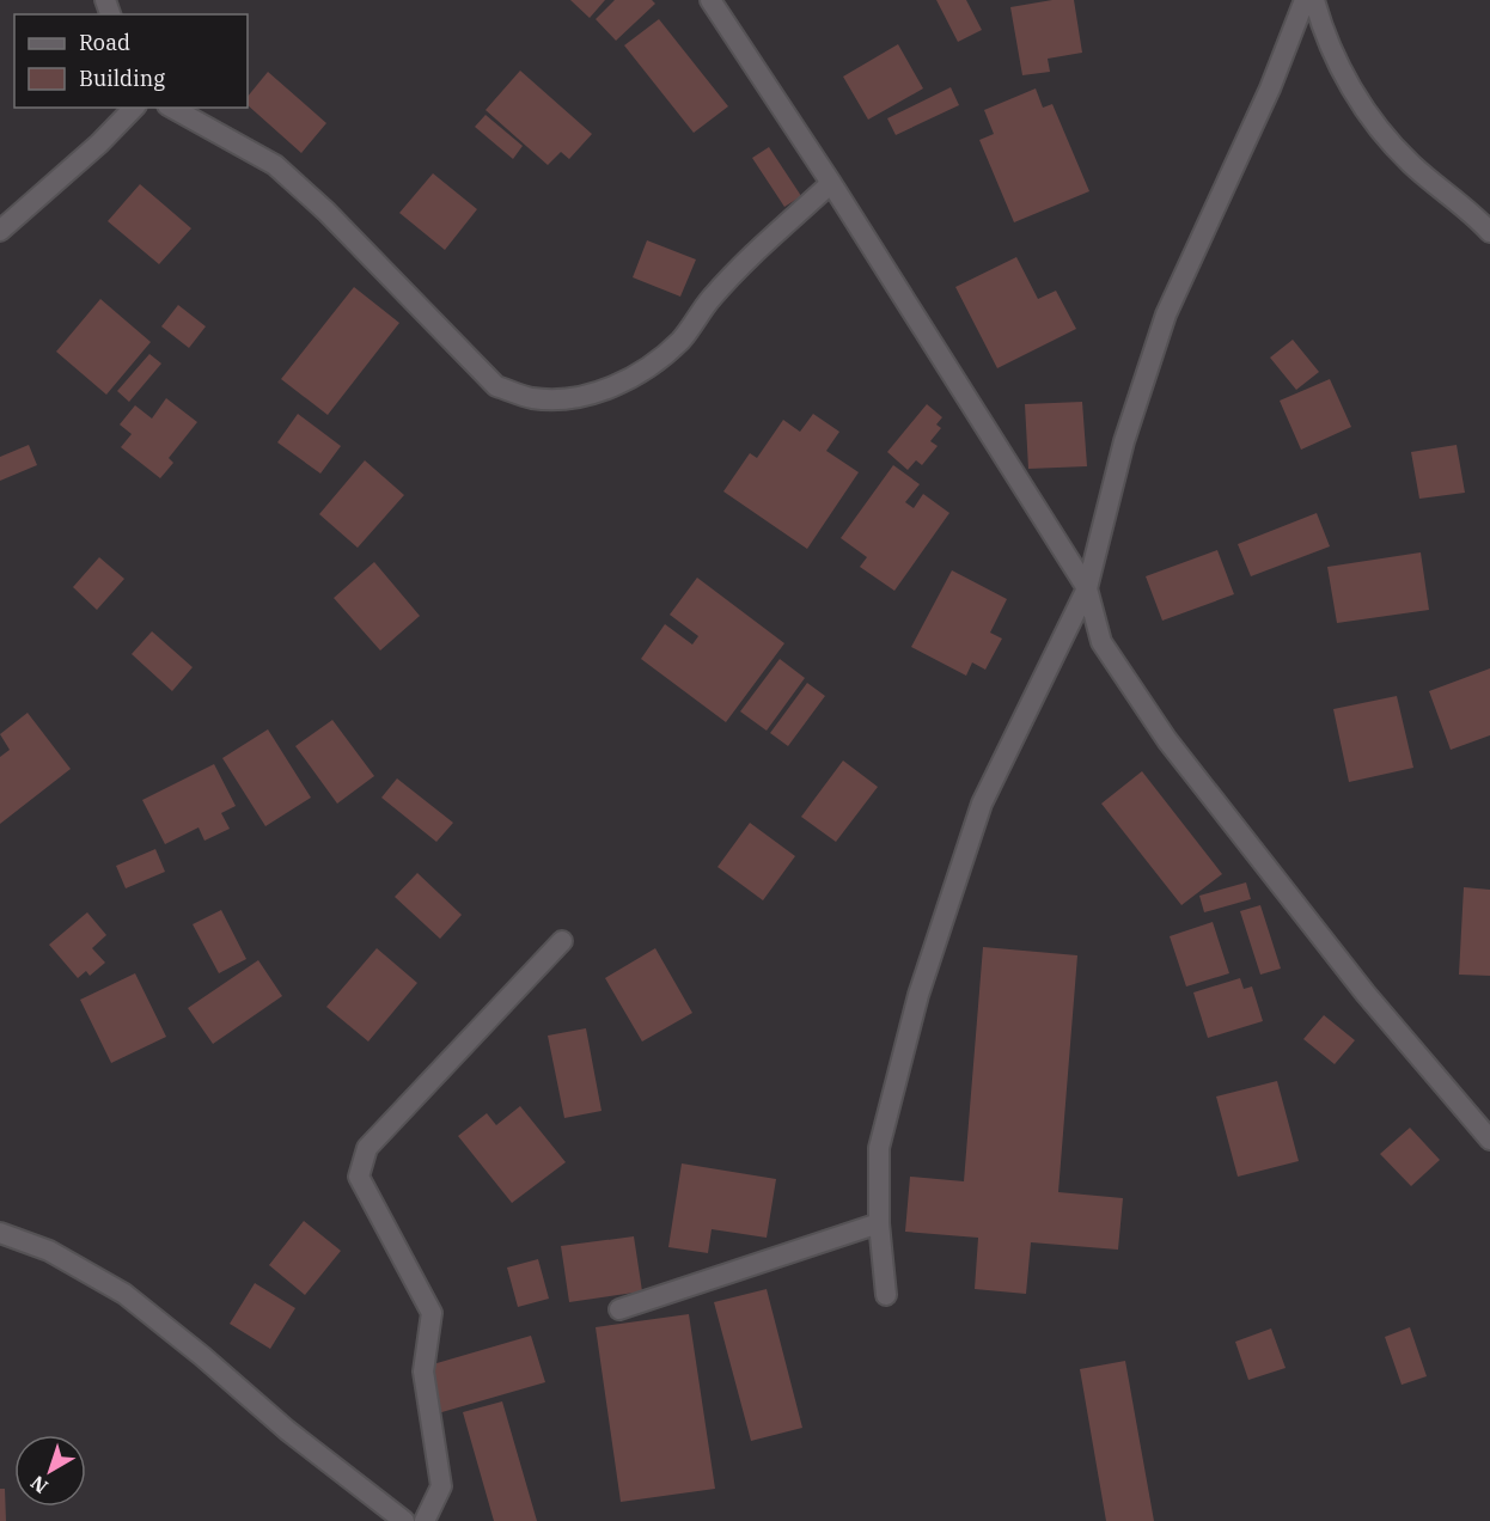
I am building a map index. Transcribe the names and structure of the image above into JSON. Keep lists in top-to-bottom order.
{
  "legend": ["Road", "Building"],
  "north": "bottom left"
}
